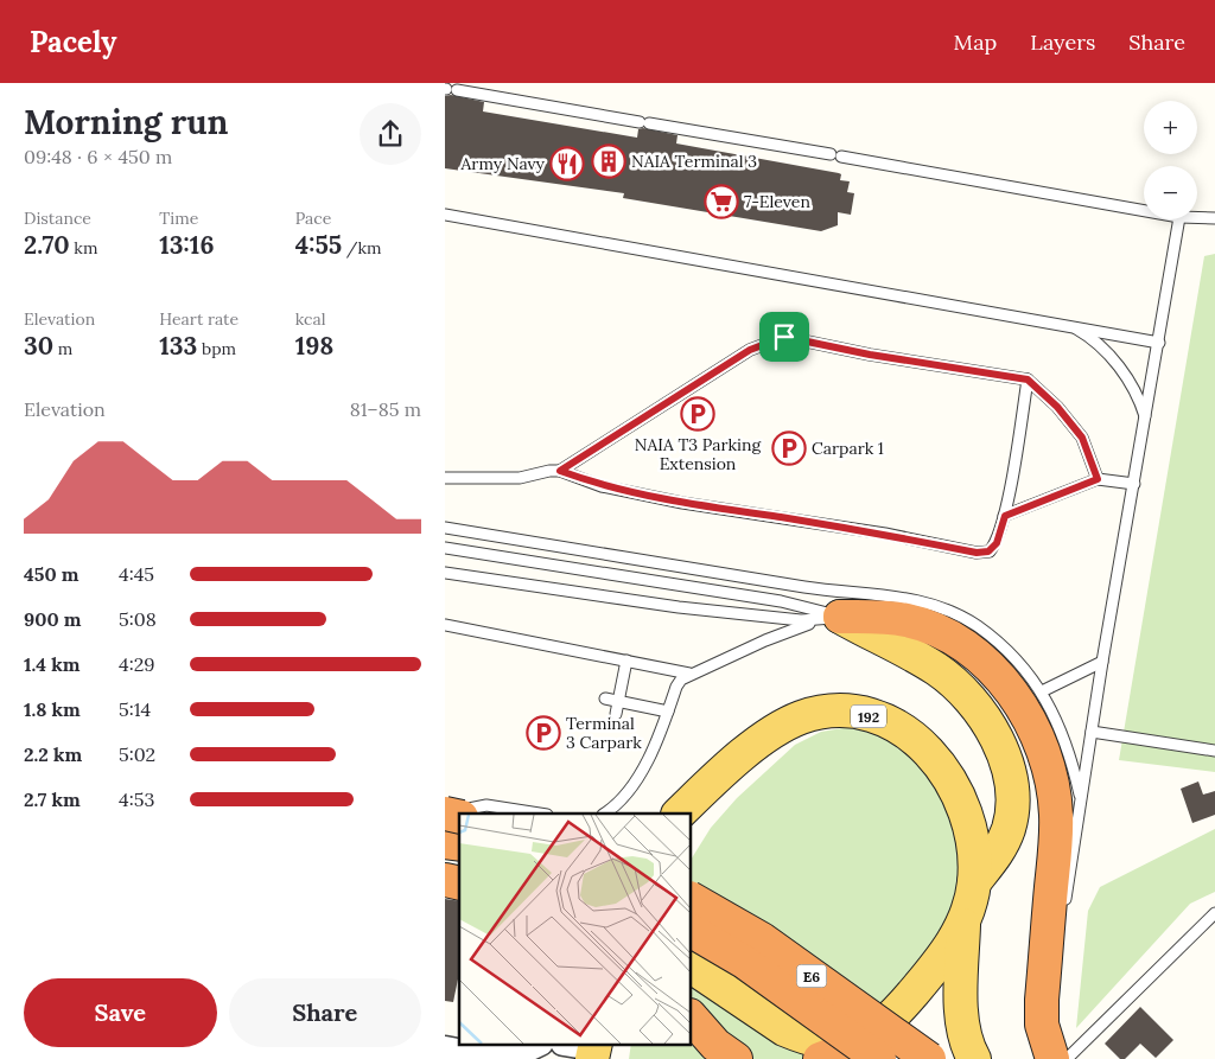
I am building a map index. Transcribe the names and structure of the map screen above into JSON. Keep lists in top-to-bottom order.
{
  "streets": {
    "highway": ["E6"],
    "main road": ["192"]
  },
  "crossings": [
    ["192", "E6"]
  ],
  "places": {
    "building": ["NAIA Terminal 3"],
    "restaurant": ["Army Navy"],
    "supermarket": ["7-Eleven"],
    "parking": ["NAIA T3 Parking Extension", "Carpark 1", "Terminal 3 Carpark"]
  },
  "page": {
    "header": "Pacely",
    "nav": ["Map", "Layers", "Share"],
    "heading": ["Morning run", "09:48 · 6 × 450 m"],
    "map_buttons": ["+", "−"],
    "stats": [
      ["Distance", "2.70 km"],
      ["Time", "13:16"],
      ["Pace", "4:55 /km"],
      ["Elevation", "30 m"],
      ["Heart rate", "133 bpm"],
      ["kcal", "198"]
    ],
    "chart": ["Elevation", "81–85 m"],
    "list": [
      {
        "name": "450 m",
        "note": "4:45"
      },
      {
        "name": "900 m",
        "note": "5:08"
      },
      {
        "name": "1.4 km",
        "note": "4:29"
      },
      {
        "name": "1.8 km",
        "note": "5:14"
      },
      {
        "name": "2.2 km",
        "note": "5:02"
      },
      {
        "name": "2.7 km",
        "note": "4:53"
      }
    ],
    "buttons": ["Save", "Share"]
  }
}
